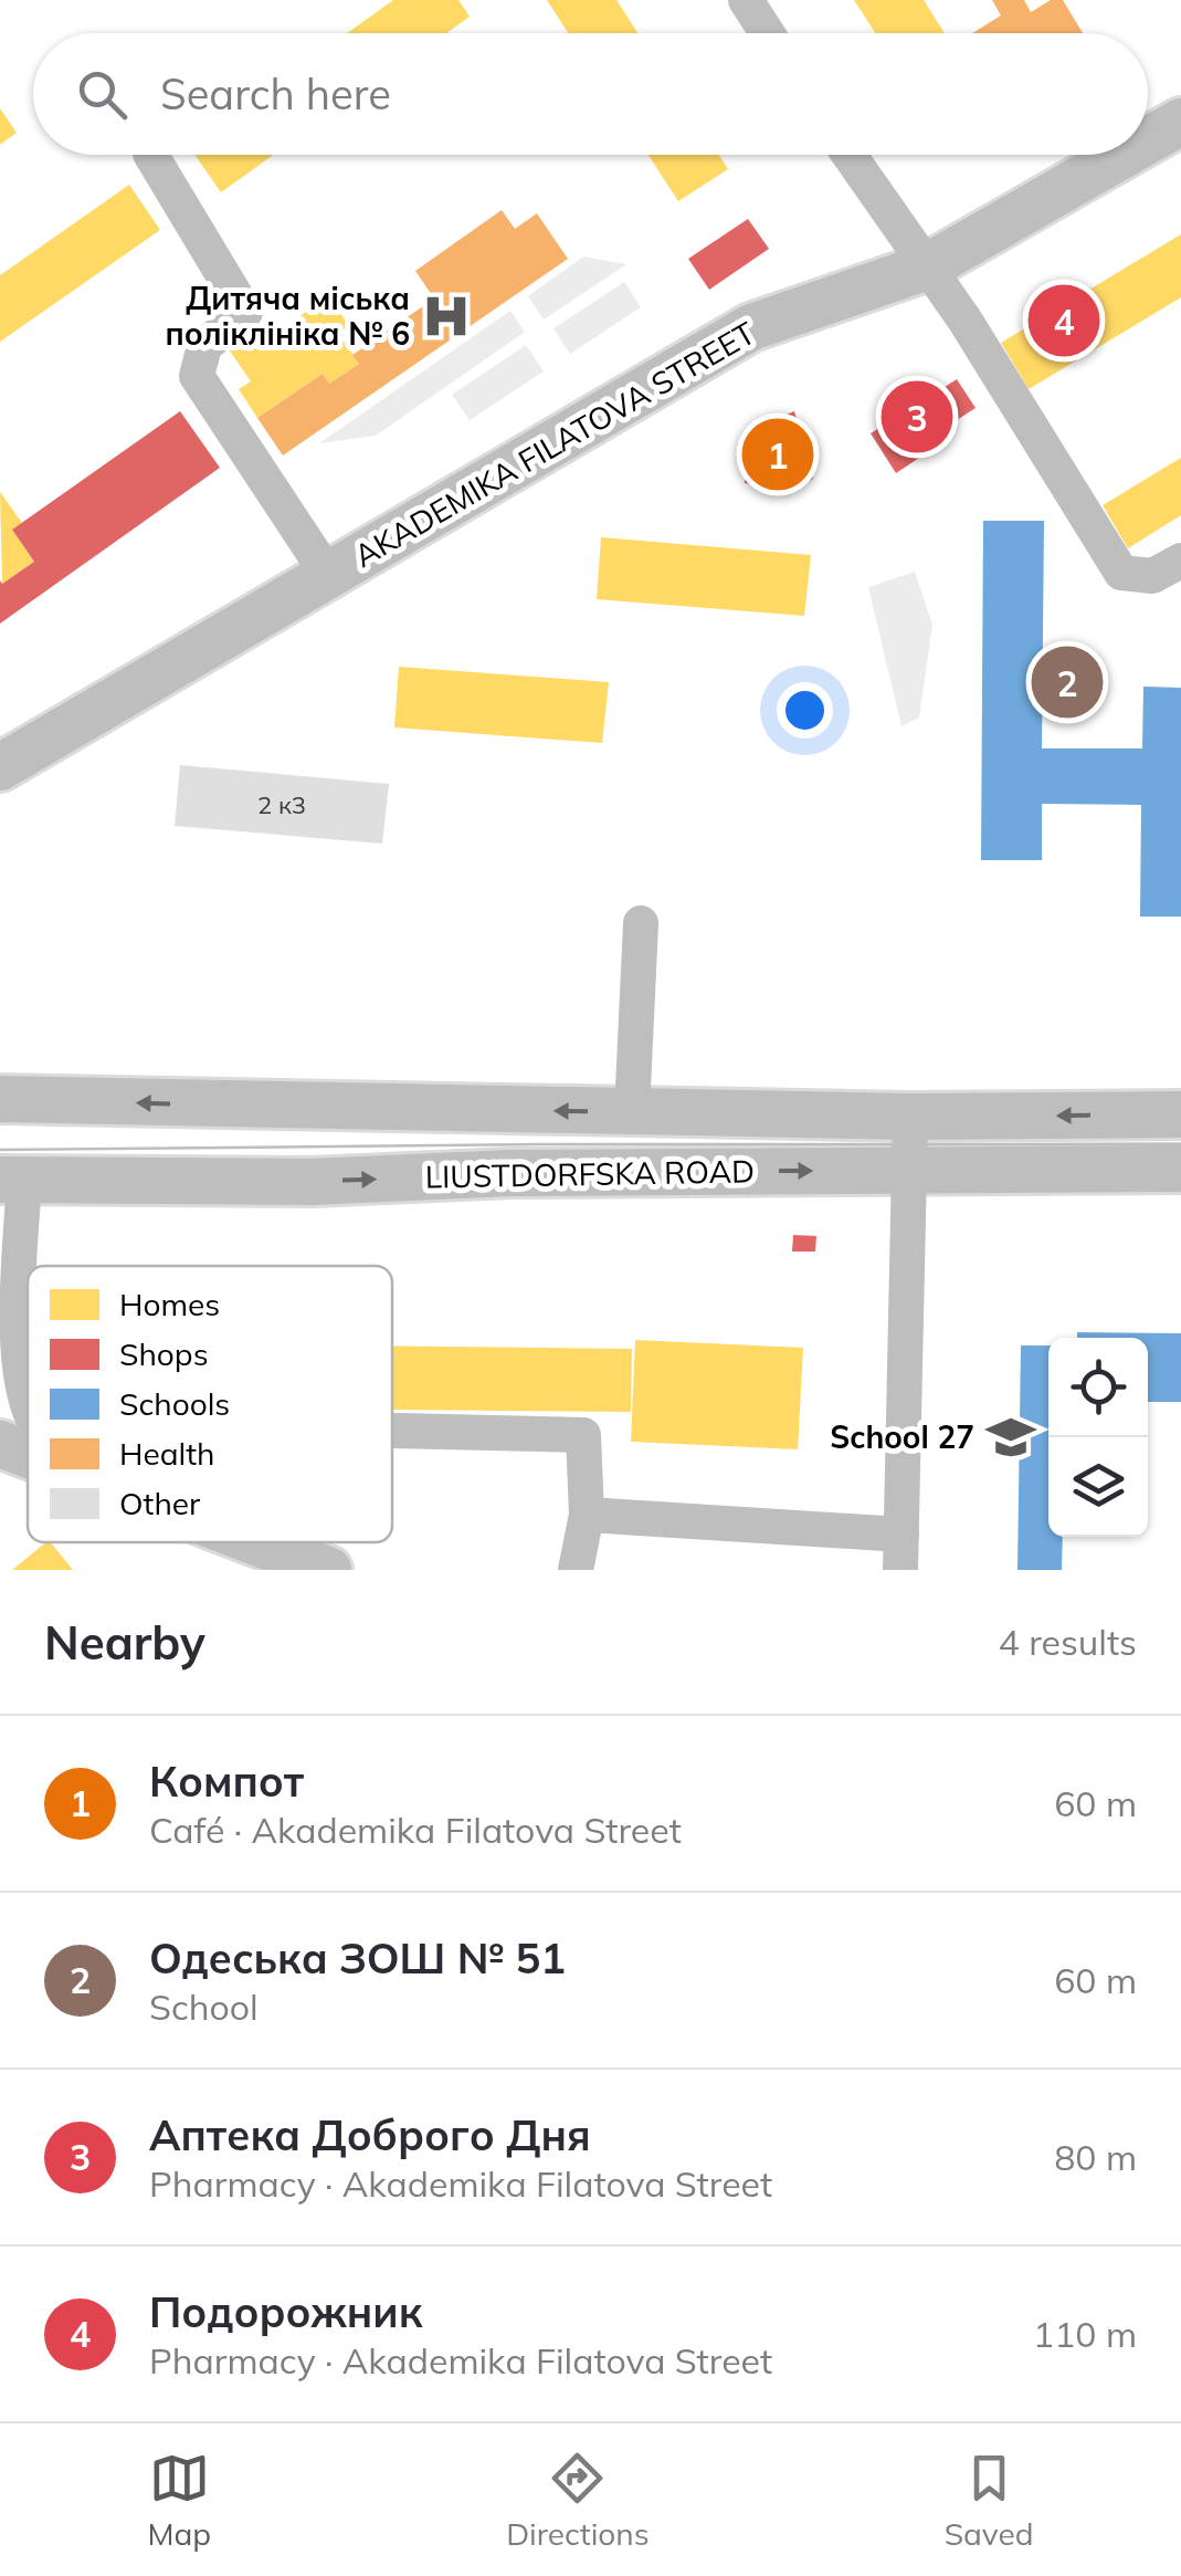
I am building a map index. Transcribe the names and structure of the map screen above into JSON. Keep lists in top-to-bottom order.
{
  "streets": {
    "main road": ["AKADEMIKA FILATOVA STREET", "LIUSTDORFSKA ROAD"]
  },
  "places": {
    "hospital": ["Дитяча міська поліклініка № 6"],
    "school or university": ["School 27"]
  },
  "house_numbers": ["2 к3"],
  "legend": [
    "Homes",
    "Shops",
    "Schools",
    "Health",
    "Other"
  ],
  "page": {
    "search": "Search here",
    "pins": [
      "4",
      "3",
      "1",
      "2"
    ],
    "heading": ["Nearby", "4 results"],
    "list": [
      {
        "mark": "1",
        "name": "Компот",
        "note": "Café · Akademika Filatova Street",
        "value": "60 m"
      },
      {
        "mark": "2",
        "name": "Одеська ЗОШ № 51",
        "note": "School",
        "value": "60 m"
      },
      {
        "mark": "3",
        "name": "Аптека Доброго Дня",
        "note": "Pharmacy · Akademika Filatova Street",
        "value": "80 m"
      },
      {
        "mark": "4",
        "name": "Подорожник",
        "note": "Pharmacy · Akademika Filatova Street",
        "value": "110 m"
      }
    ],
    "nav": ["Map", "Directions", "Saved"]
  }
}
